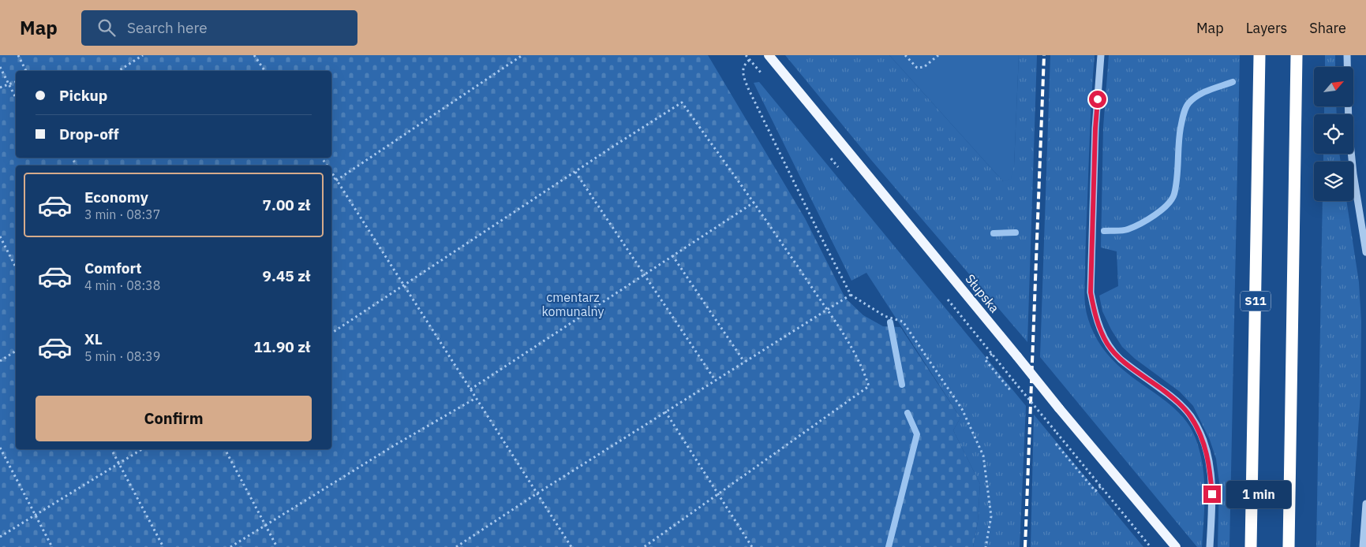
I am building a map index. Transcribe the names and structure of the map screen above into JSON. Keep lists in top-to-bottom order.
{
  "streets": {
    "highway": ["S11"],
    "main road": ["Słupska"]
  },
  "parks": ["cmentarz komunalny"],
  "north": "top right",
  "page": {
    "header": "Map",
    "search": "Search here",
    "nav": ["Map", "Layers", "Share"],
    "banner": ["Pickup", "Drop-off"],
    "list": [
      {
        "name": "Economy",
        "note": "3 min · 08:37",
        "value": "7.00 zł"
      },
      {
        "name": "Comfort",
        "note": "4 min · 08:38",
        "value": "9.45 zł"
      },
      {
        "name": "XL",
        "note": "5 min · 08:39",
        "value": "11.90 zł"
      }
    ],
    "buttons": "Confirm",
    "bubble": "1 min"
  }
}
